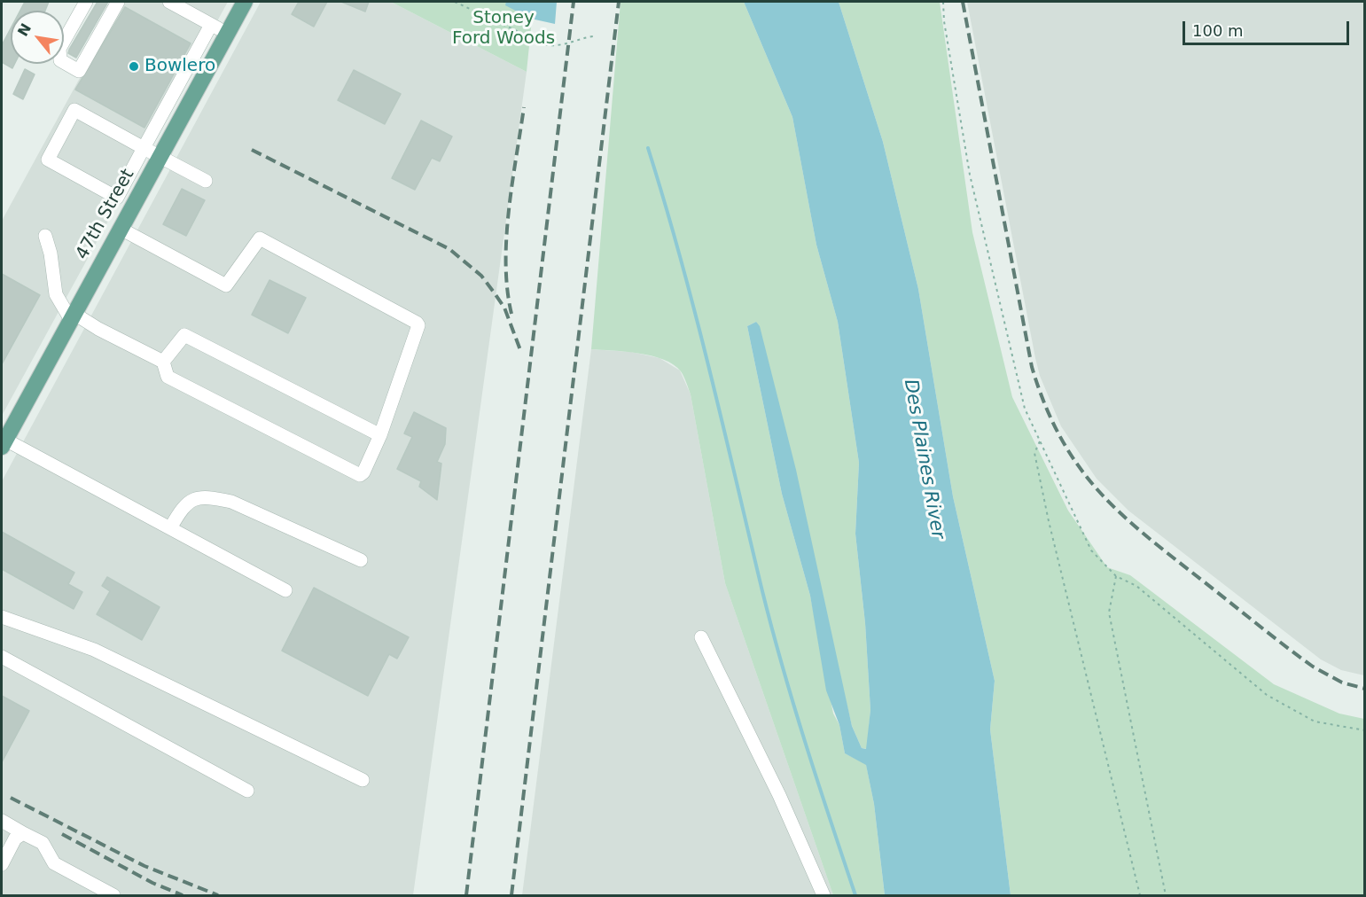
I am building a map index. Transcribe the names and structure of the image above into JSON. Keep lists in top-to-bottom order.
{
  "streets": {
    "main road": ["47th Street"]
  },
  "water": ["Des Plaines River"],
  "parks": ["Stoney Ford Woods"],
  "places": ["Bowlero"],
  "scale_bar": "100 m",
  "north": "top left"
}
